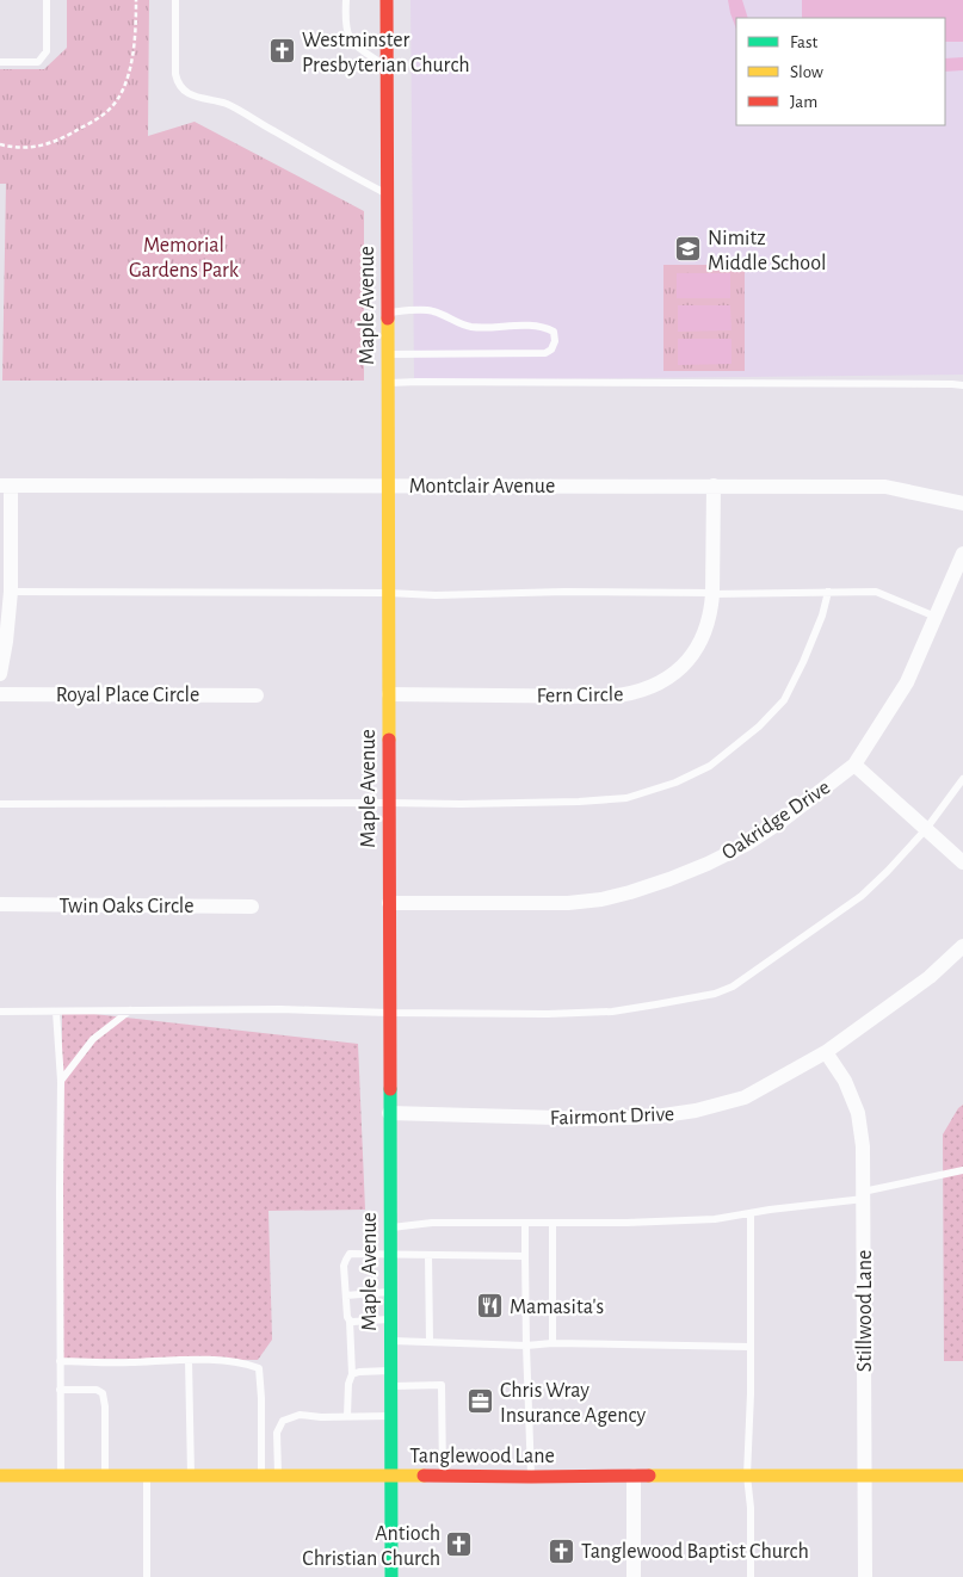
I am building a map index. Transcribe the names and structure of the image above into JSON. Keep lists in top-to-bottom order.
{
  "streets": {
    "main road": ["Maple Avenue", "Tanglewood Lane"],
    "street": [
      "Montclair Avenue",
      "Royal Place Circle",
      "Fern Circle",
      "Oakridge Drive",
      "Twin Oaks Circle",
      "Fairmont Drive",
      "Stillwood Lane"
    ]
  },
  "crossings": [
    ["Maple Avenue", "Montclair Avenue"],
    ["Maple Avenue", "Fern Circle"],
    ["Maple Avenue", "Oakridge Drive"],
    ["Maple Avenue", "Fairmont Drive"],
    ["Maple Avenue", "Tanglewood Lane"],
    ["Montclair Avenue", "Fern Circle"],
    ["Fairmont Drive", "Stillwood Lane"],
    ["Stillwood Lane", "Tanglewood Lane"]
  ],
  "parks": ["Memorial Gardens Park"],
  "places": {
    "church": ["Westminster Presbyterian Church", "Antioch Christian Church", "Tanglewood Baptist Church"],
    "school or university": ["Nimitz Middle School"],
    "restaurant": ["Mamasita's"],
    "office": ["Chris Wray Insurance Agency"]
  },
  "legend": ["Fast", "Slow", "Jam"]
}
